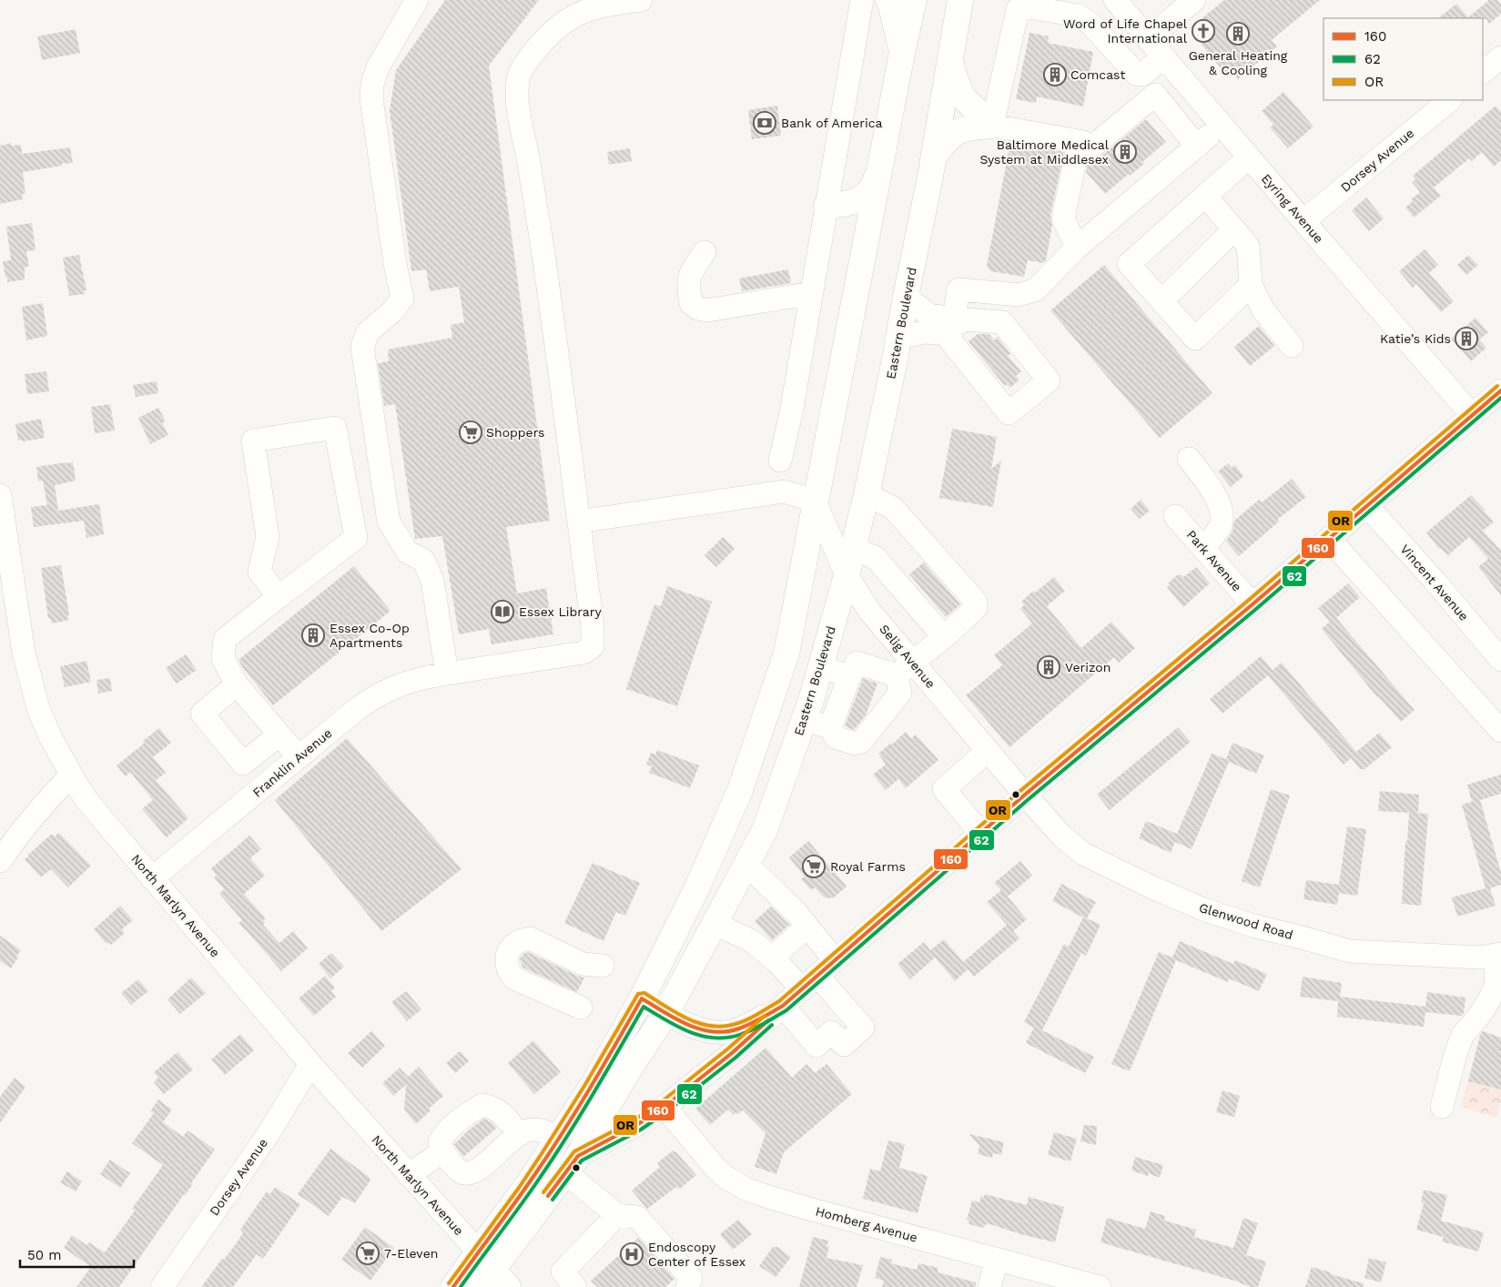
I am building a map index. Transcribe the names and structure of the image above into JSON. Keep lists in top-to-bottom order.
{
  "streets": {
    "main road": ["Eastern Boulevard"],
    "street": [
      "Dorsey Avenue",
      "Eyring Avenue",
      "Park Avenue",
      "Vincent Avenue",
      "Selig Avenue",
      "Franklin Avenue",
      "North Marlyn Avenue",
      "Glenwood Road",
      "Homberg Avenue"
    ]
  },
  "crossings": [
    ["Dorsey Avenue", "Eyring Avenue"],
    ["Dorsey Avenue", "North Marlyn Avenue"],
    ["Eastern Boulevard", "Selig Avenue"],
    ["Eastern Boulevard", "North Marlyn Avenue"],
    ["Selig Avenue", "Glenwood Road"],
    ["Franklin Avenue", "North Marlyn Avenue"]
  ],
  "places": {
    "church": ["Word of Life Chapel International"],
    "building": [
      "General Heating & Cooling",
      "Comcast",
      "Baltimore Medical System at Middlesex",
      "Katie’s Kids",
      "Essex Co-Op Apartments",
      "Verizon"
    ],
    "bank": ["Bank of America"],
    "supermarket": ["Shoppers", "Royal Farms", "7-Eleven"],
    "library": ["Essex Library"],
    "hospital": ["Endoscopy Center of Essex"]
  },
  "lines": ["transit line OR", "transit line 160", "transit line 62"],
  "legend": ["160", "62", "OR"],
  "scale_bar": "50 m"
}
